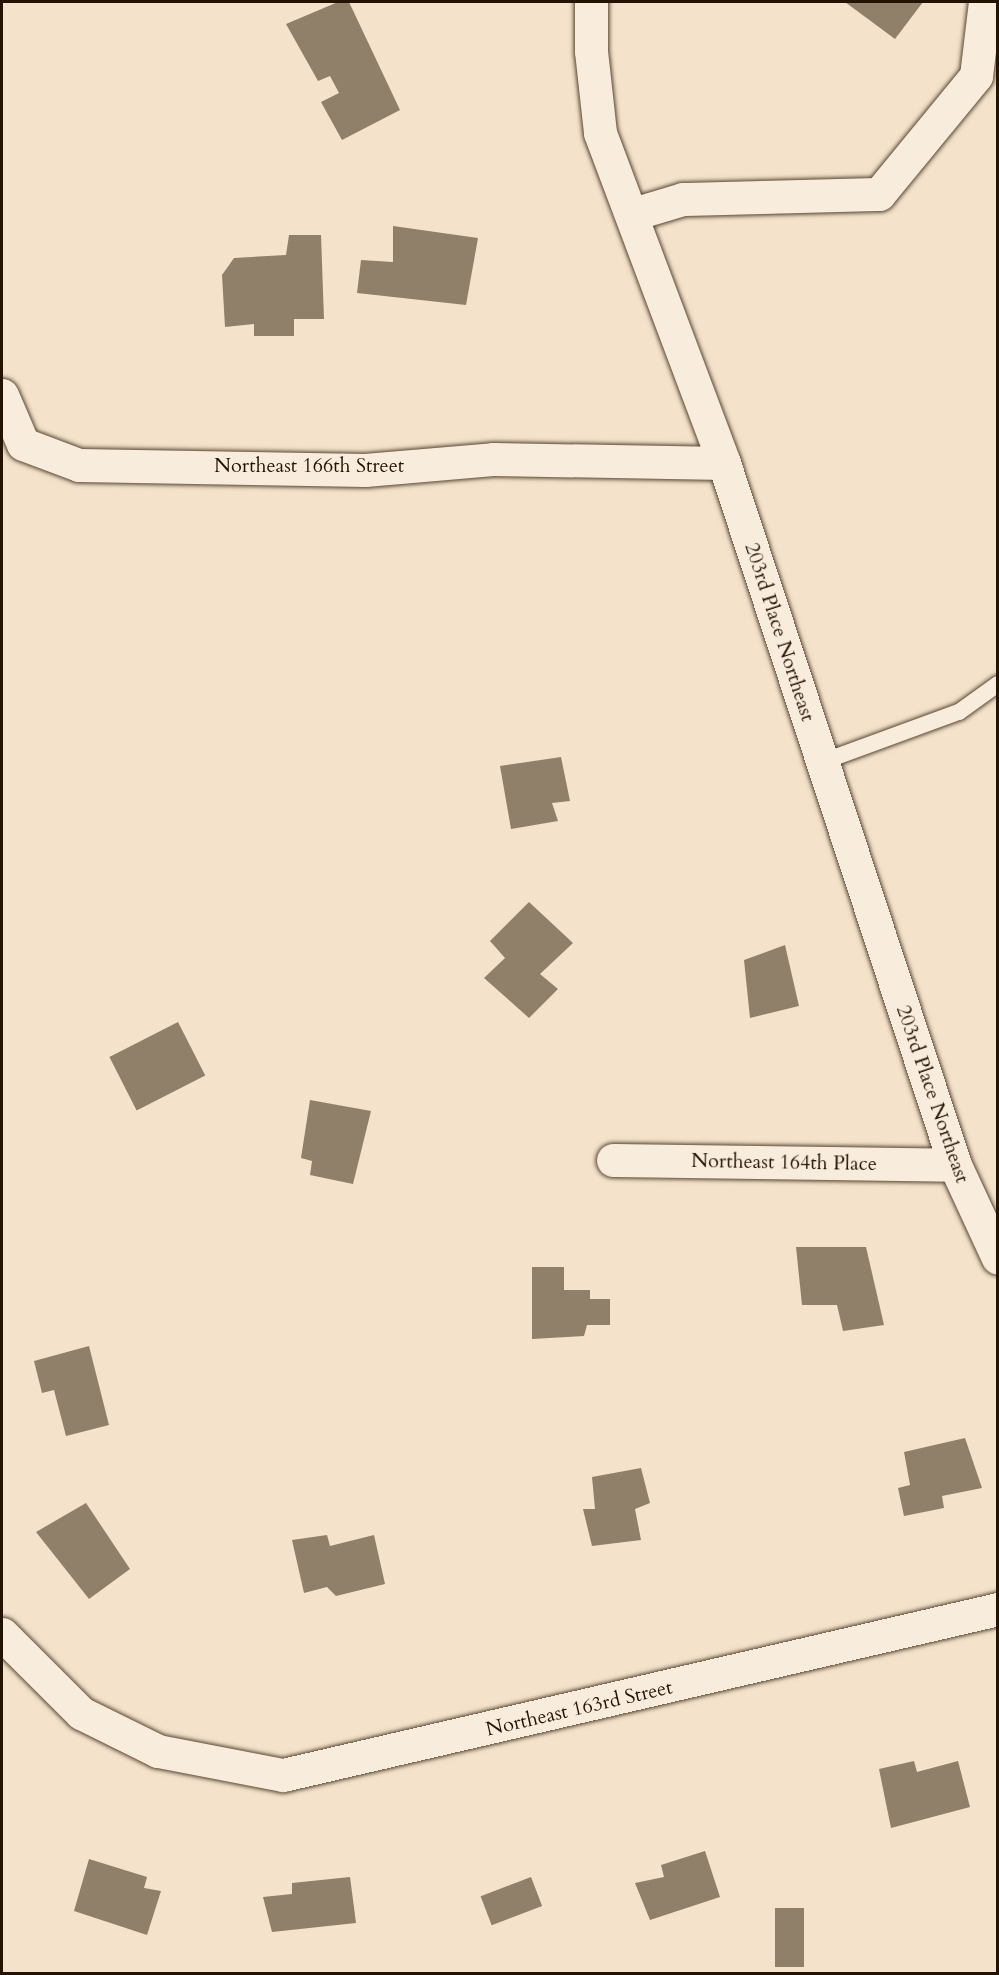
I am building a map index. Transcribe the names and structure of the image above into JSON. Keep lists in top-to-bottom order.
{
  "streets": {
    "street": [
      "Northeast 166th Street",
      "203rd Place Northeast",
      "Northeast 164th Place",
      "Northeast 163rd Street"
    ]
  },
  "crossings": [
    ["Northeast 166th Street", "203rd Place Northeast"],
    ["203rd Place Northeast", "Northeast 164th Place"]
  ]
}
